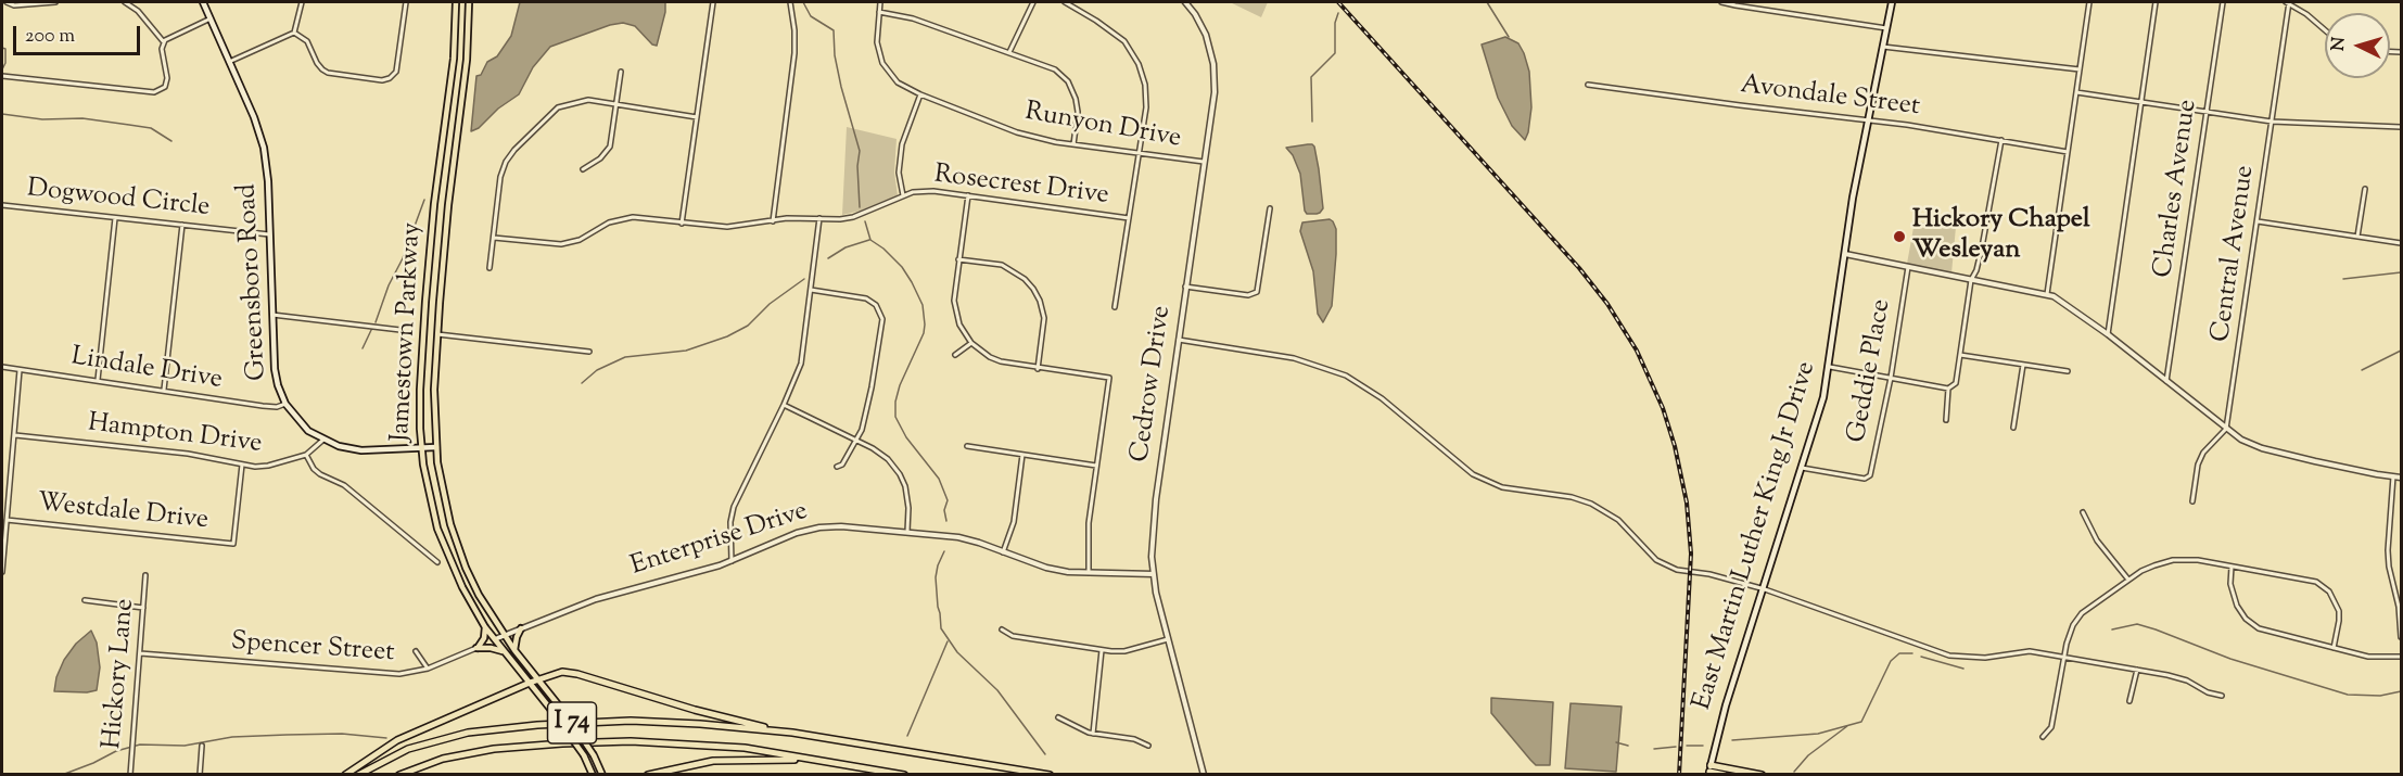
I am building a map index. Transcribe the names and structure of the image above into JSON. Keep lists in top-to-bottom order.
{
  "streets": {
    "highway": ["I 74"],
    "main road": ["Greensboro Road", "Jamestown Parkway", "East Martin Luther King Jr Drive"],
    "street": [
      "Avondale Street",
      "Runyon Drive",
      "Rosecrest Drive",
      "Charles Avenue",
      "Dogwood Circle",
      "Central Avenue",
      "Lindale Drive",
      "Geddie Place",
      "Cedrow Drive",
      "Hampton Drive",
      "Westdale Drive",
      "Enterprise Drive",
      "Spencer Street",
      "Hickory Lane"
    ]
  },
  "crossings": [
    ["Avondale Street", "East Martin Luther King Jr Drive"],
    ["Runyon Drive", "Cedrow Drive"],
    ["Dogwood Circle", "Greensboro Road"],
    ["Greensboro Road", "Jamestown Parkway"],
    ["Greensboro Road", "Lindale Drive"],
    ["Greensboro Road", "Hampton Drive"],
    ["Jamestown Parkway", "Enterprise Drive"],
    ["Geddie Place", "East Martin Luther King Jr Drive"],
    ["Cedrow Drive", "Enterprise Drive"],
    ["Hampton Drive", "Westdale Drive"],
    ["Spencer Street", "Hickory Lane"]
  ],
  "places": ["Hickory Chapel Wesleyan"],
  "scale_bar": "200 m",
  "north": "left"
}
